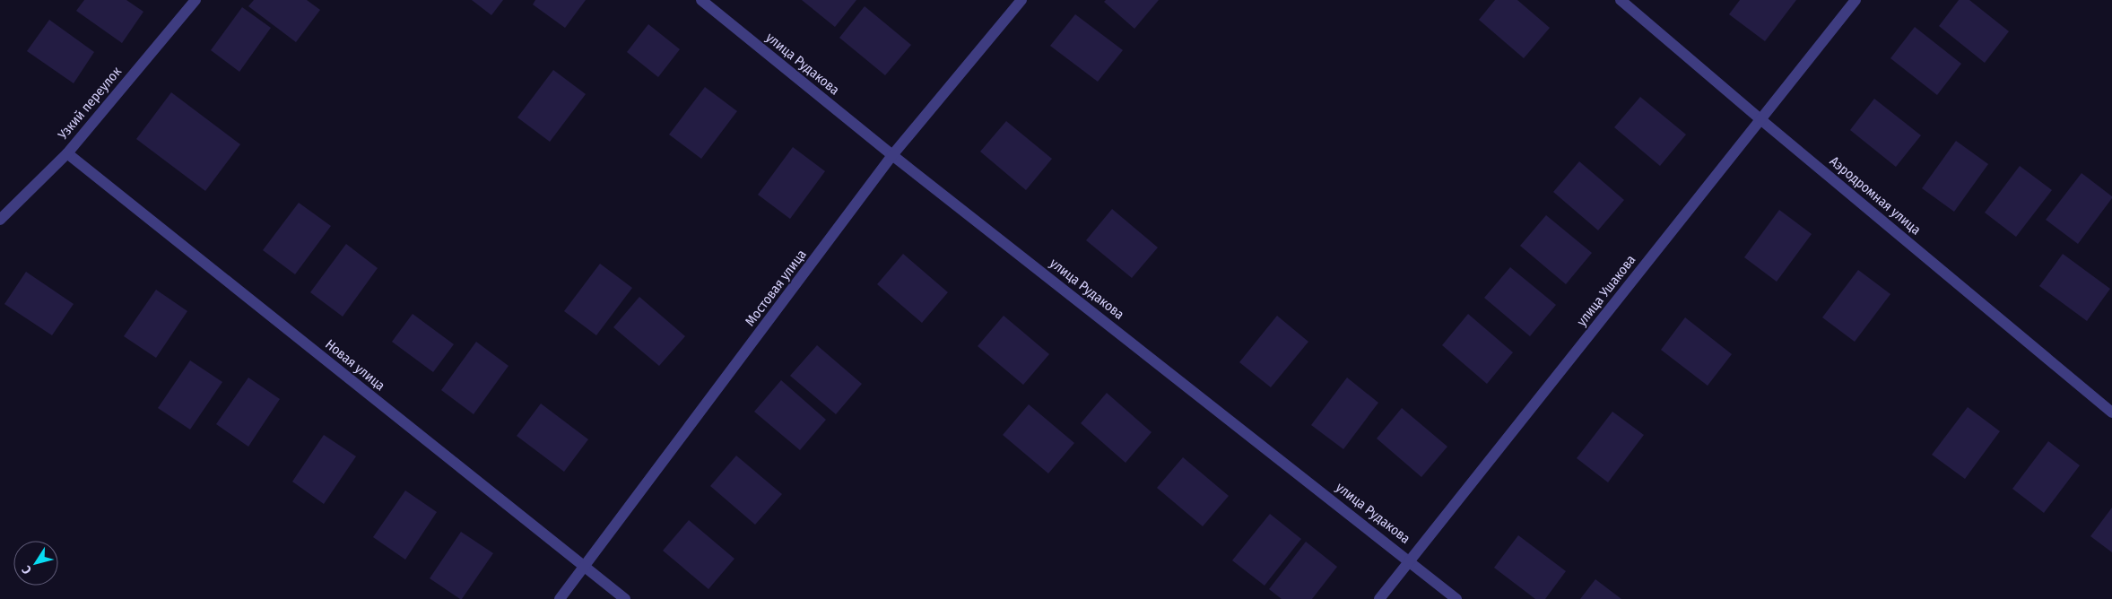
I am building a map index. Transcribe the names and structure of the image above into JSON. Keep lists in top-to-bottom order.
{
  "streets": {
    "street": [
      "улица Рудакова",
      "Узкий переулок",
      "Аэродромная улица",
      "Мостовая улица",
      "улица Ушакова",
      "Новая улица"
    ]
  },
  "crossings": [
    ["улица Рудакова", "Мостовая улица"],
    ["улица Рудакова", "улица Ушакова"],
    ["Узкий переулок", "Новая улица"],
    ["Аэродромная улица", "улица Ушакова"],
    ["Мостовая улица", "Новая улица"]
  ],
  "north": "bottom left"
}
